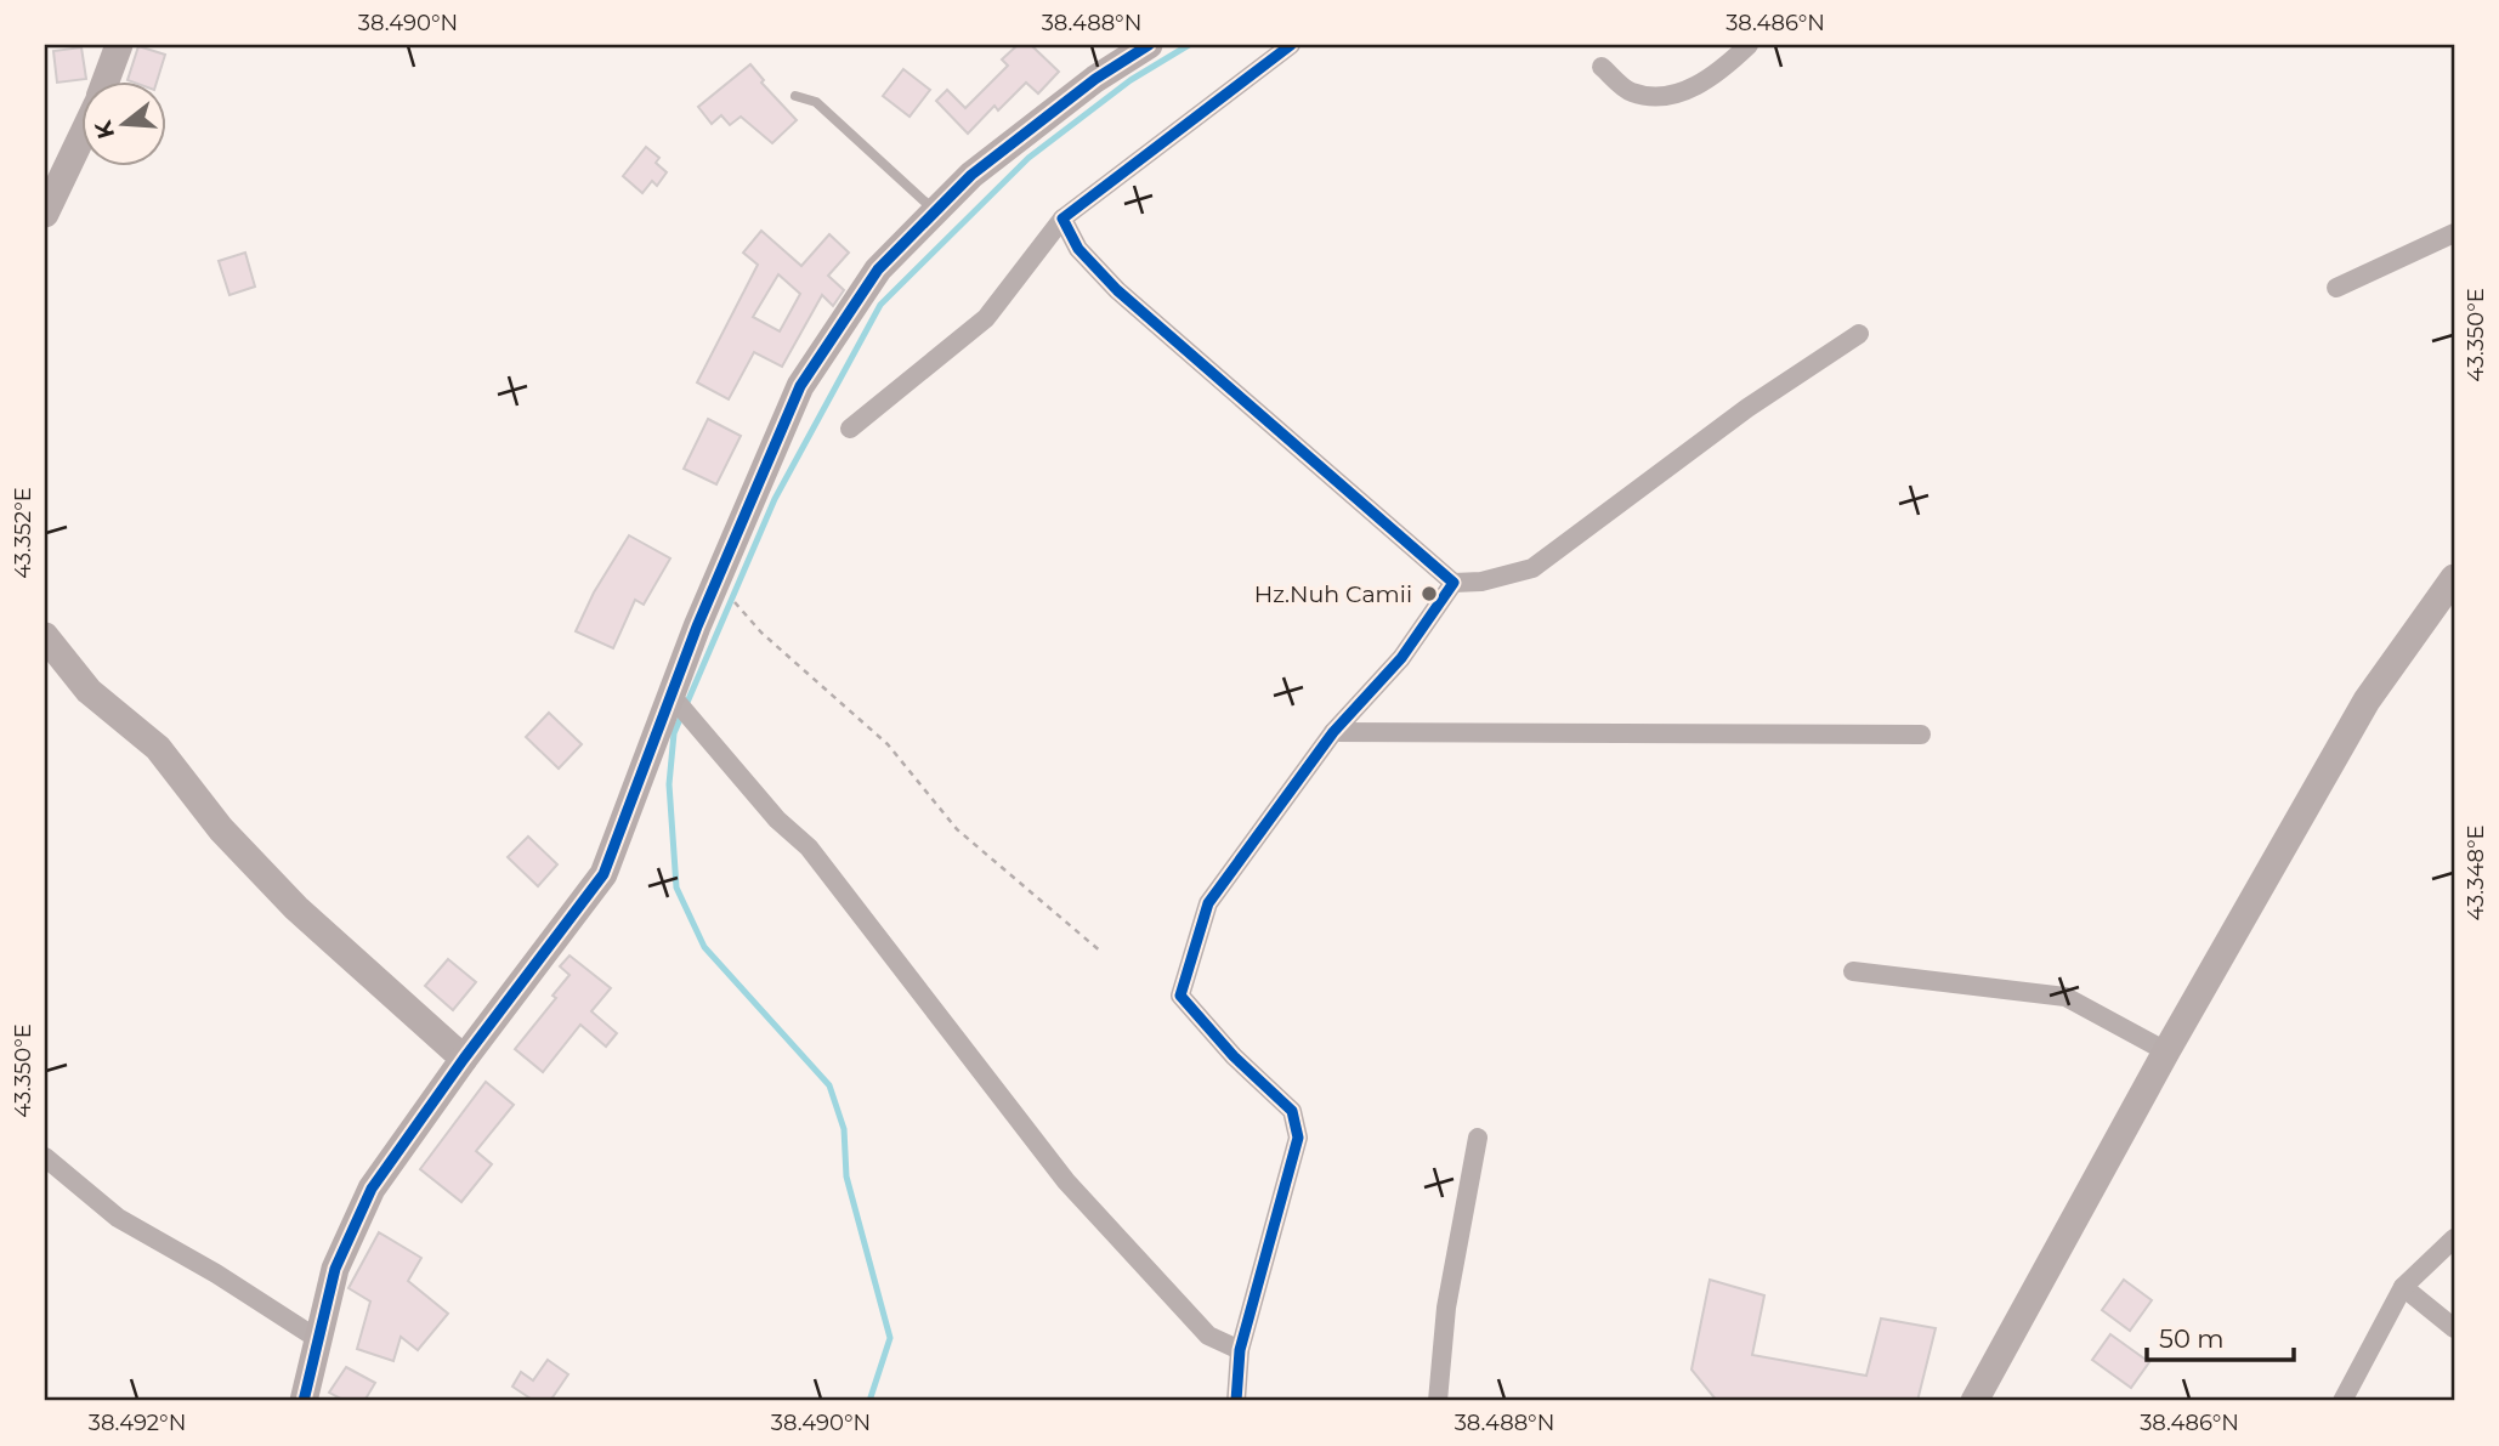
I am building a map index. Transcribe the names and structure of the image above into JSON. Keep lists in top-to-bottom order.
{
  "places": ["Hz.Nuh Camii"],
  "scale_bar": "50 m",
  "north": "left",
  "coordinates": [
    "38.490°N",
    "38.488°N",
    "38.486°N",
    "43.350°E",
    "43.352°E",
    "43.348°E",
    "38.492°N"
  ]
}
